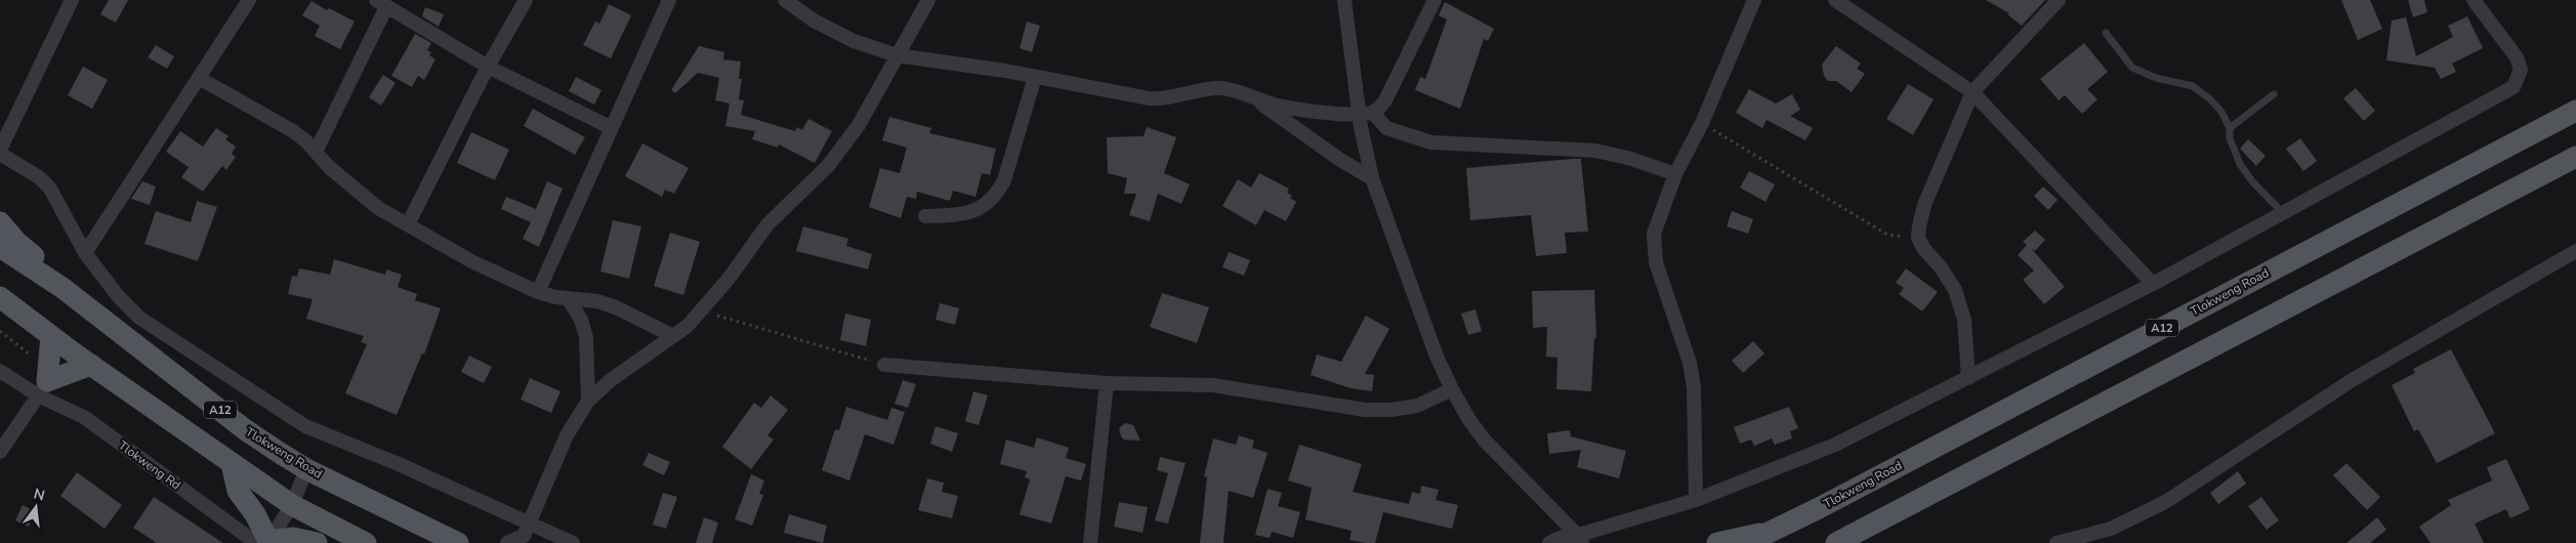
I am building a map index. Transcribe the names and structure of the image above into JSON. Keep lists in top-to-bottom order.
{
  "streets": {
    "main road": ["Tlokweng Road", "A12"],
    "street": ["Tlokweng Rd"]
  },
  "north": "top"
}
